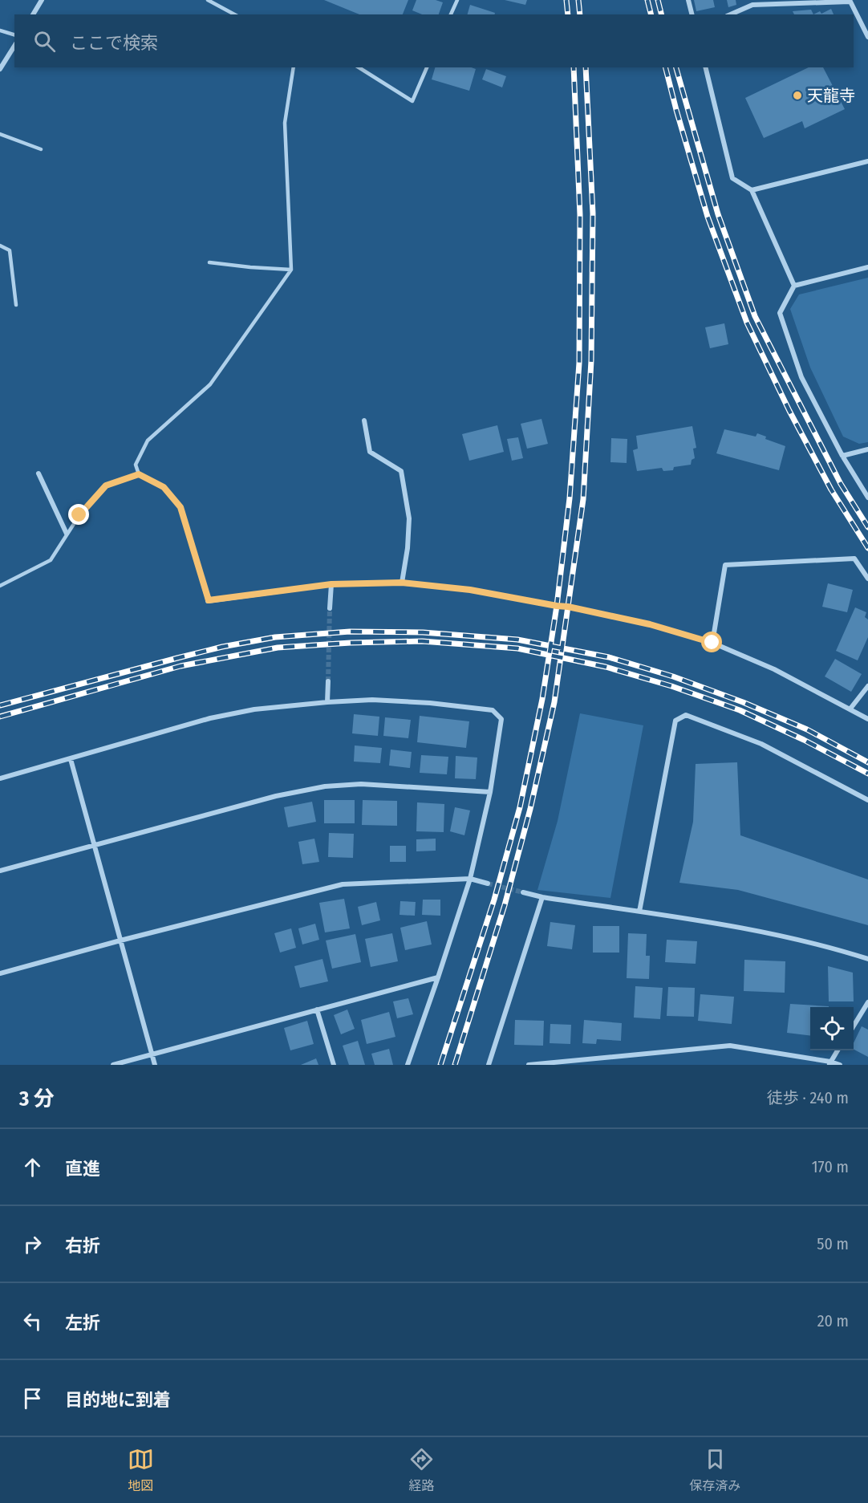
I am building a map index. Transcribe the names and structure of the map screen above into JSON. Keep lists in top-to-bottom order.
{
  "places": ["天龍寺"],
  "page": {
    "search": "ここで検索",
    "heading": ["3 分", "徒歩 · 240 m"],
    "list": [
      ["直進", "170 m"],
      ["右折", "50 m"],
      ["左折", "20 m"],
      "目的地に到着"
    ],
    "nav": ["地図", "経路", "保存済み"]
  }
}
